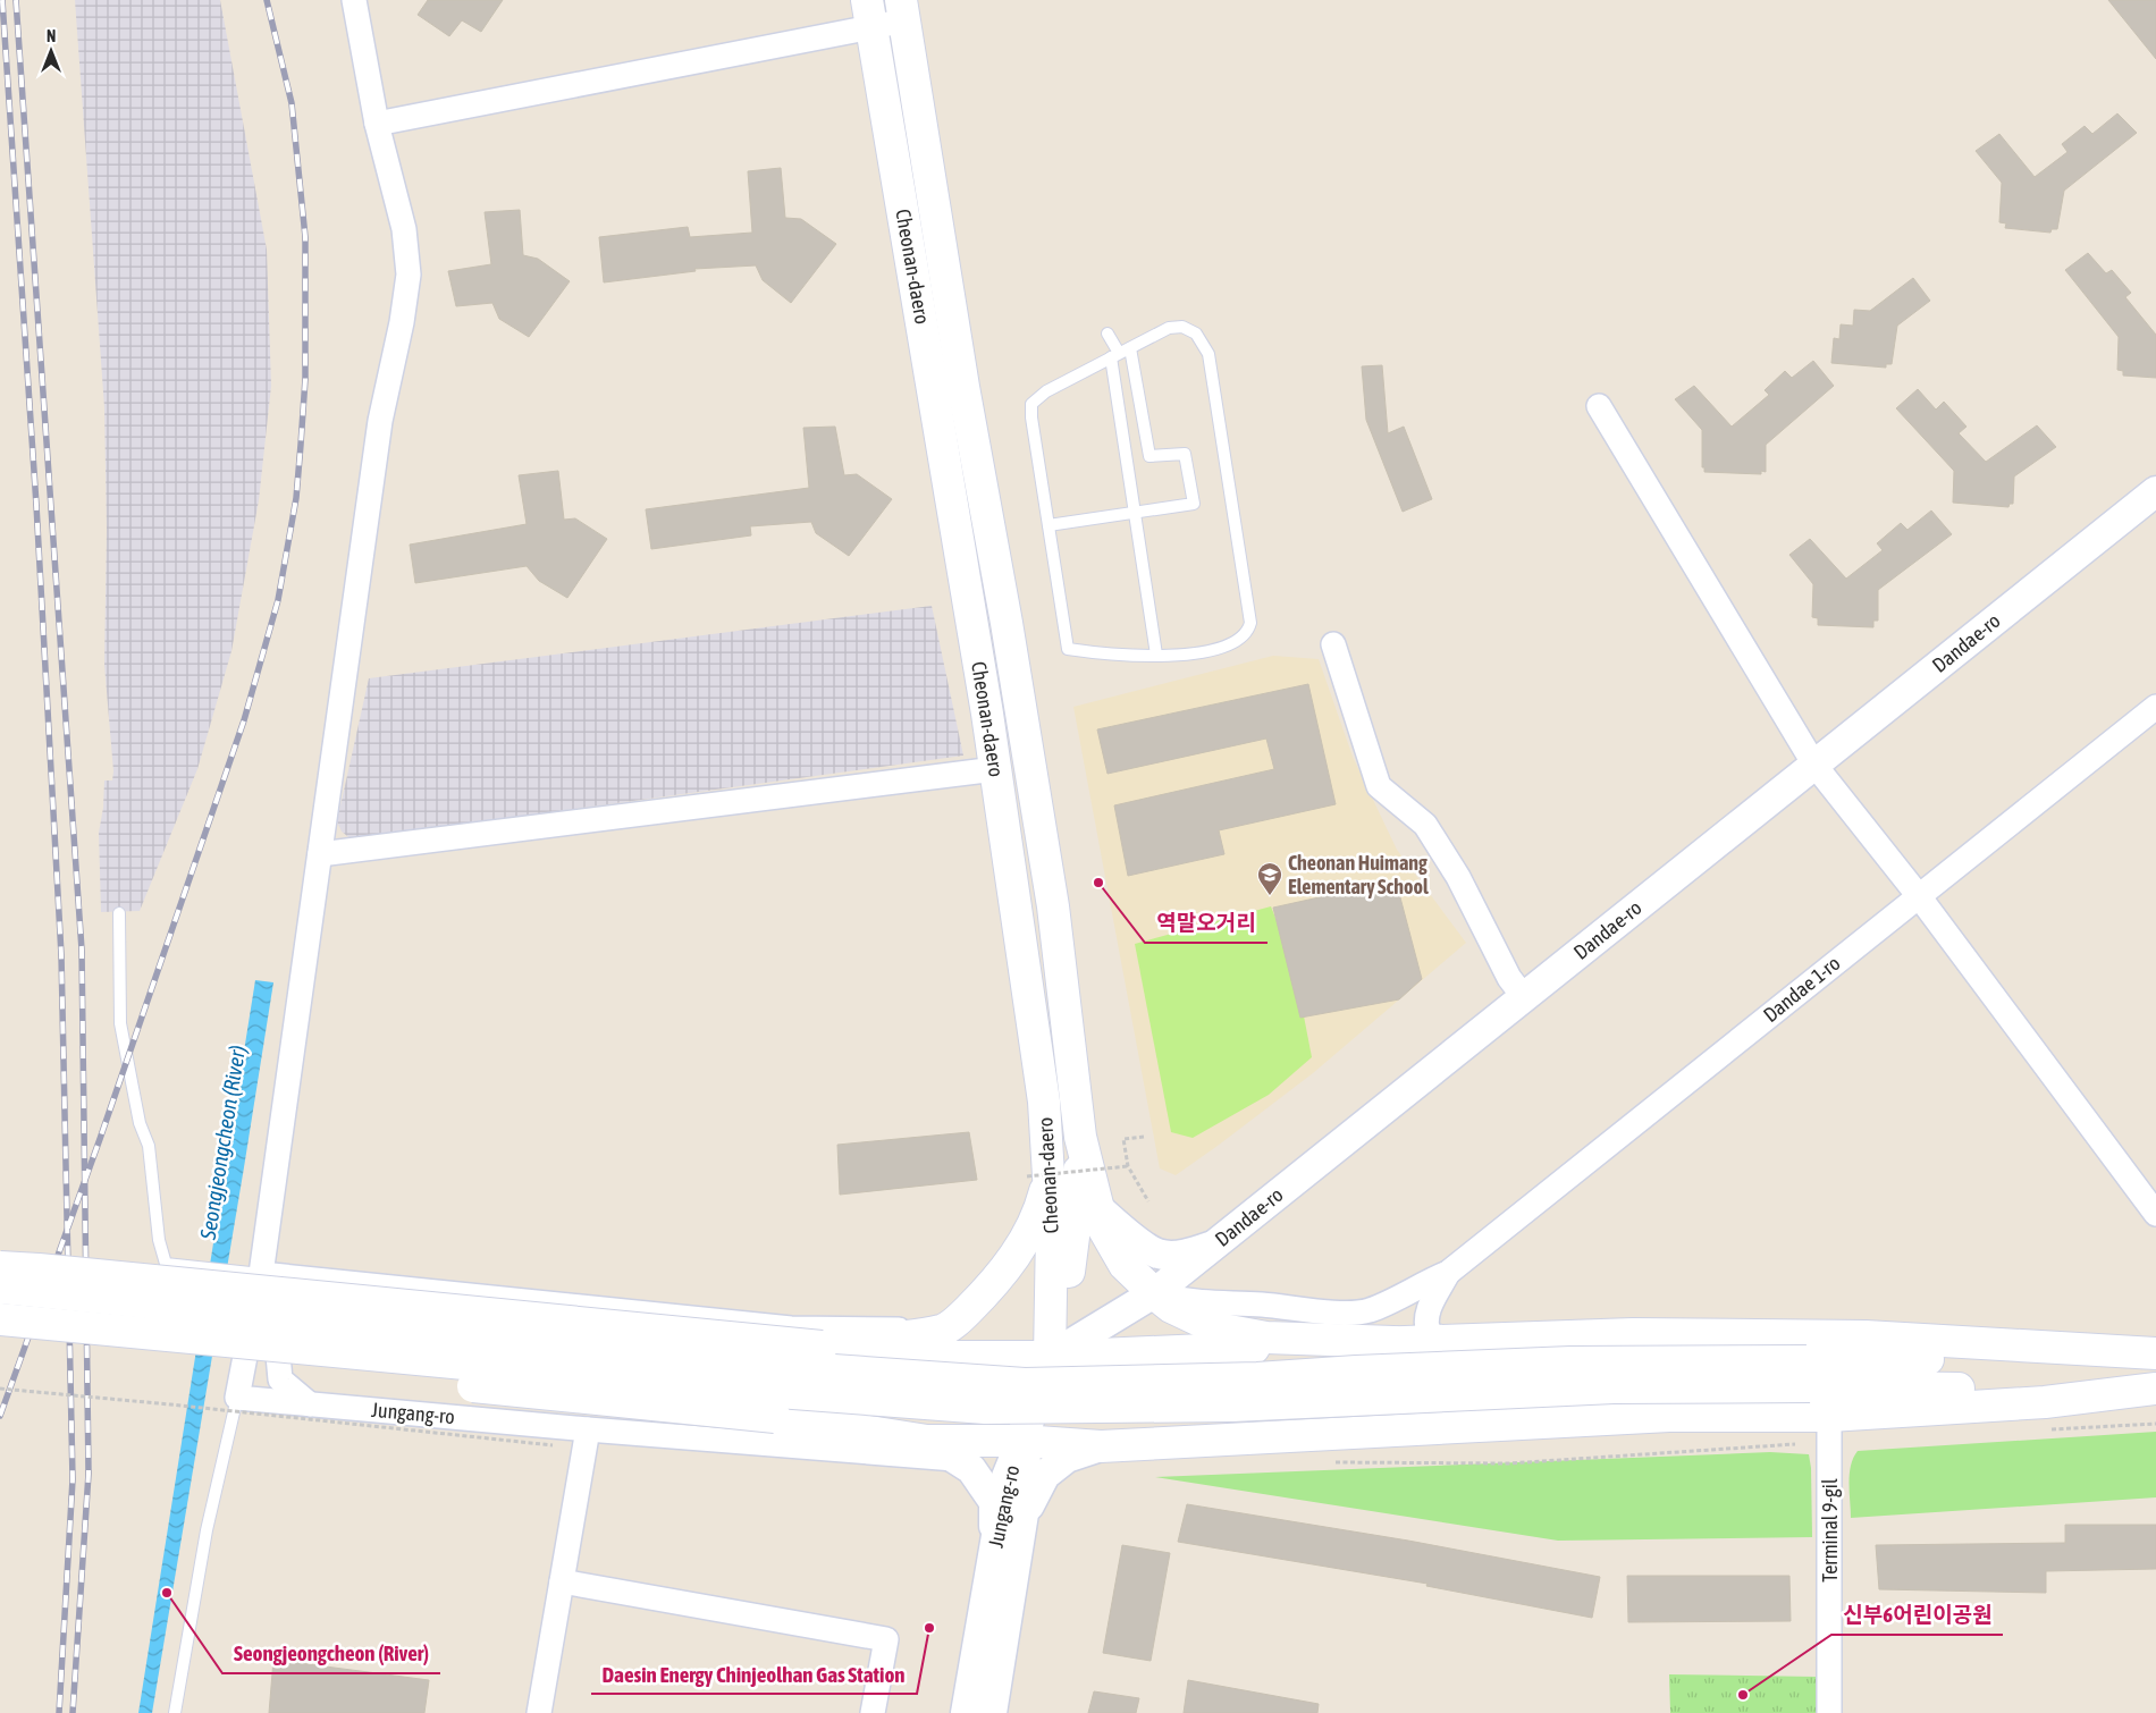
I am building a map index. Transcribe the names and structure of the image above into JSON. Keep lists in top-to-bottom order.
{
  "streets": {
    "main road": ["Cheonan-daero"],
    "street": [
      "Dandae-ro",
      "Dandae 1-ro",
      "Jungang-ro",
      "Terminal 9-gil"
    ]
  },
  "crossings": [
    ["Cheonan-daero", "Dandae-ro"],
    ["Cheonan-daero", "Jungang-ro"]
  ],
  "water": ["Seongjeongcheon (River)"],
  "places": {
    "other": [
      "역말오거리",
      "Seongjeongcheon (River)",
      "Daesin Energy Chinjeolhan Gas Station",
      "신부6어린이공원"
    ],
    "school or university": ["Cheonan Huimang Elementary School"]
  },
  "north": "top"
}
